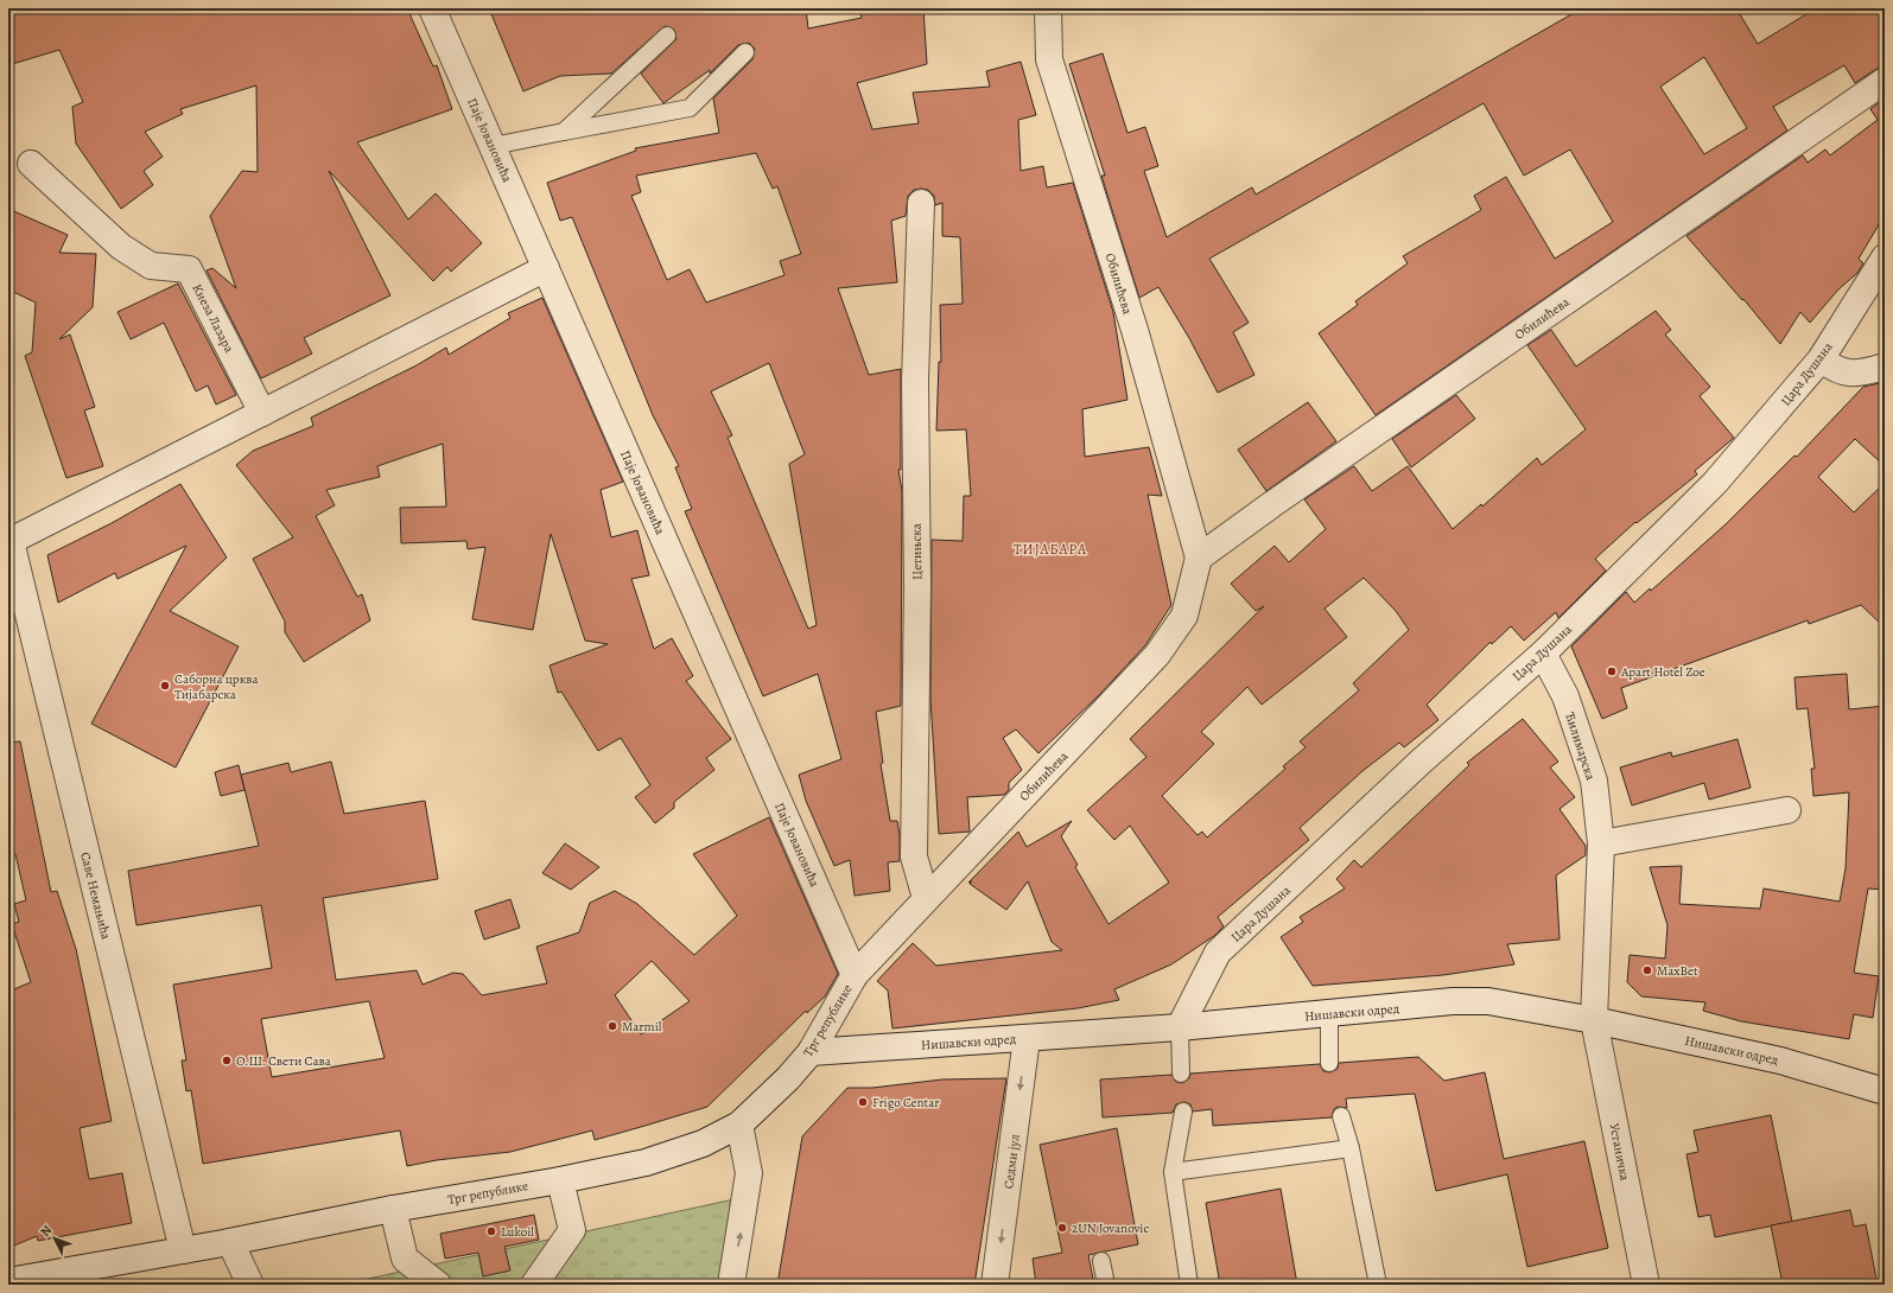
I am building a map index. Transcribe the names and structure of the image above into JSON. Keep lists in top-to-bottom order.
{
  "streets": {
    "street": [
      "Паје Јовановића",
      "Обилићева",
      "Кнеза Лазара",
      "Цара Душана",
      "Цетињска",
      "Ћилимарска",
      "Саве Немањића",
      "Нишавски одред",
      "Трг републике",
      "Устаничка",
      "Седми јул"
    ]
  },
  "crossings": [
    ["Паје Јовановића", "Обилићева"],
    ["Паје Јовановића", "Трг републике"],
    ["Обилићева", "Цетињска"],
    ["Обилићева", "Трг републике"],
    ["Цара Душана", "Ћилимарска"],
    ["Цара Душана", "Нишавски одред"],
    ["Ћилимарска", "Нишавски одред"],
    ["Ћилимарска", "Устаничка"],
    ["Саве Немањића", "Трг републике"],
    ["Нишавски одред", "Трг републике"],
    ["Нишавски одред", "Устаничка"],
    ["Нишавски одред", "Седми јул"]
  ],
  "one_way": ["Седми јул"],
  "districts": ["ТИЈАБАРА"],
  "places": [
    "Apart Hotel Zoe",
    "Саборна црква Тијабарска",
    "MaxBet",
    "Marmil",
    "О.Ш. Свети Сава",
    "Frigo Centar",
    "2UN Jovanovic",
    "Lukoil"
  ],
  "north": "top left"
}
